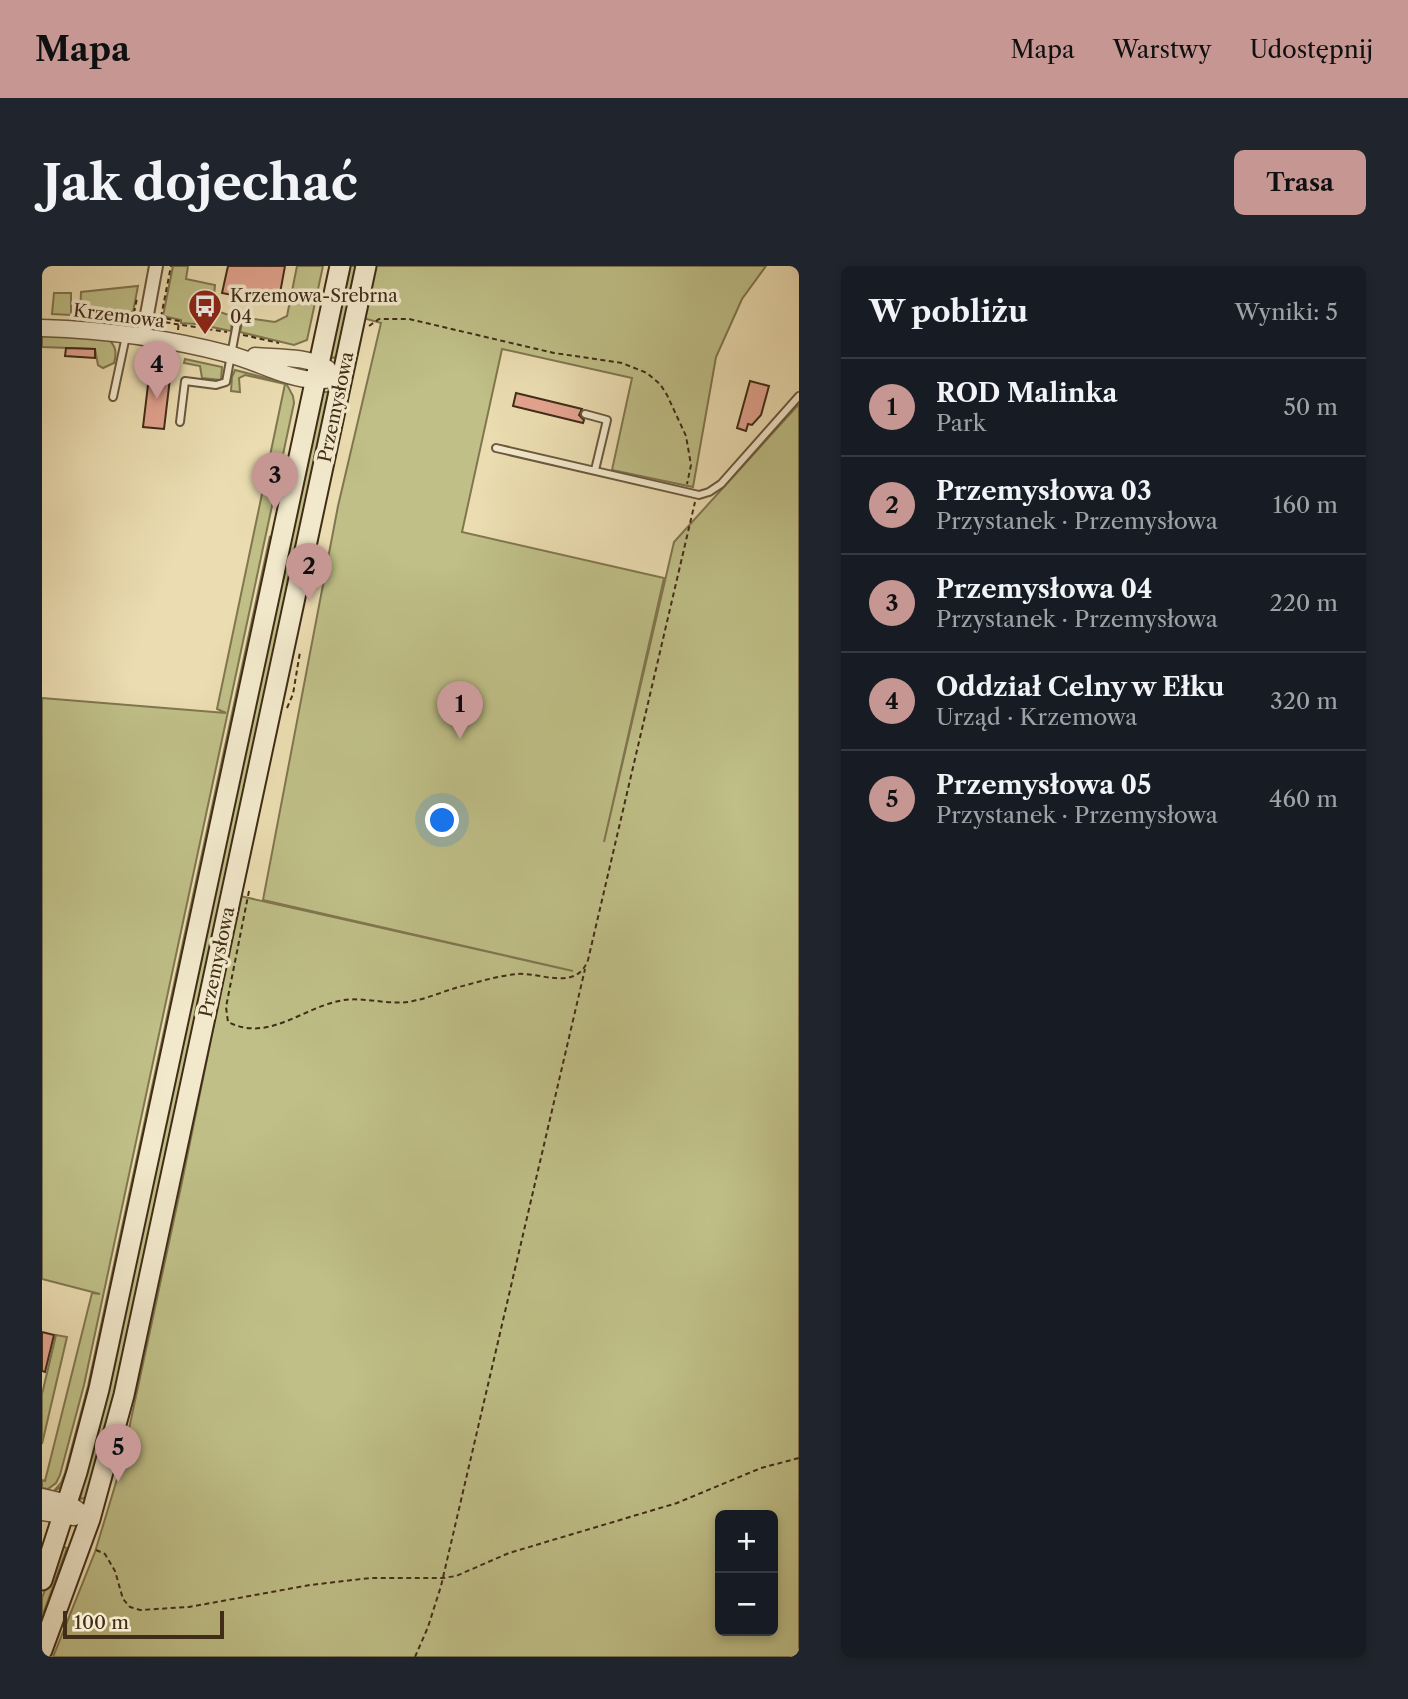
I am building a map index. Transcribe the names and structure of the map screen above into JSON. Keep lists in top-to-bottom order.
{
  "streets": {
    "main road": ["Przemysłowa"],
    "street": ["Krzemowa"]
  },
  "crossings": [
    ["Krzemowa", "Przemysłowa"]
  ],
  "places": {
    "bus stop": ["Krzemowa-Srebrna 04"]
  },
  "scale_bar": "100 m",
  "page": {
    "header": "Mapa",
    "nav": ["Mapa", "Warstwy", "Udostępnij"],
    "buttons": "Trasa",
    "title": "Jak dojechać",
    "heading": ["W pobliżu", "Wyniki: 5"],
    "pins": [
      "4",
      "3",
      "2",
      "1",
      "5"
    ],
    "list": [
      {
        "mark": "1",
        "name": "ROD Malinka",
        "note": "Park",
        "value": "50 m"
      },
      {
        "mark": "2",
        "name": "Przemysłowa 03",
        "note": "Przystanek · Przemysłowa",
        "value": "160 m"
      },
      {
        "mark": "3",
        "name": "Przemysłowa 04",
        "note": "Przystanek · Przemysłowa",
        "value": "220 m"
      },
      {
        "mark": "4",
        "name": "Oddział Celny w Ełku",
        "note": "Urząd · Krzemowa",
        "value": "320 m"
      },
      {
        "mark": "5",
        "name": "Przemysłowa 05",
        "note": "Przystanek · Przemysłowa",
        "value": "460 m"
      }
    ],
    "map_buttons": ["+", "−"],
    "scale": "100 m"
  }
}
